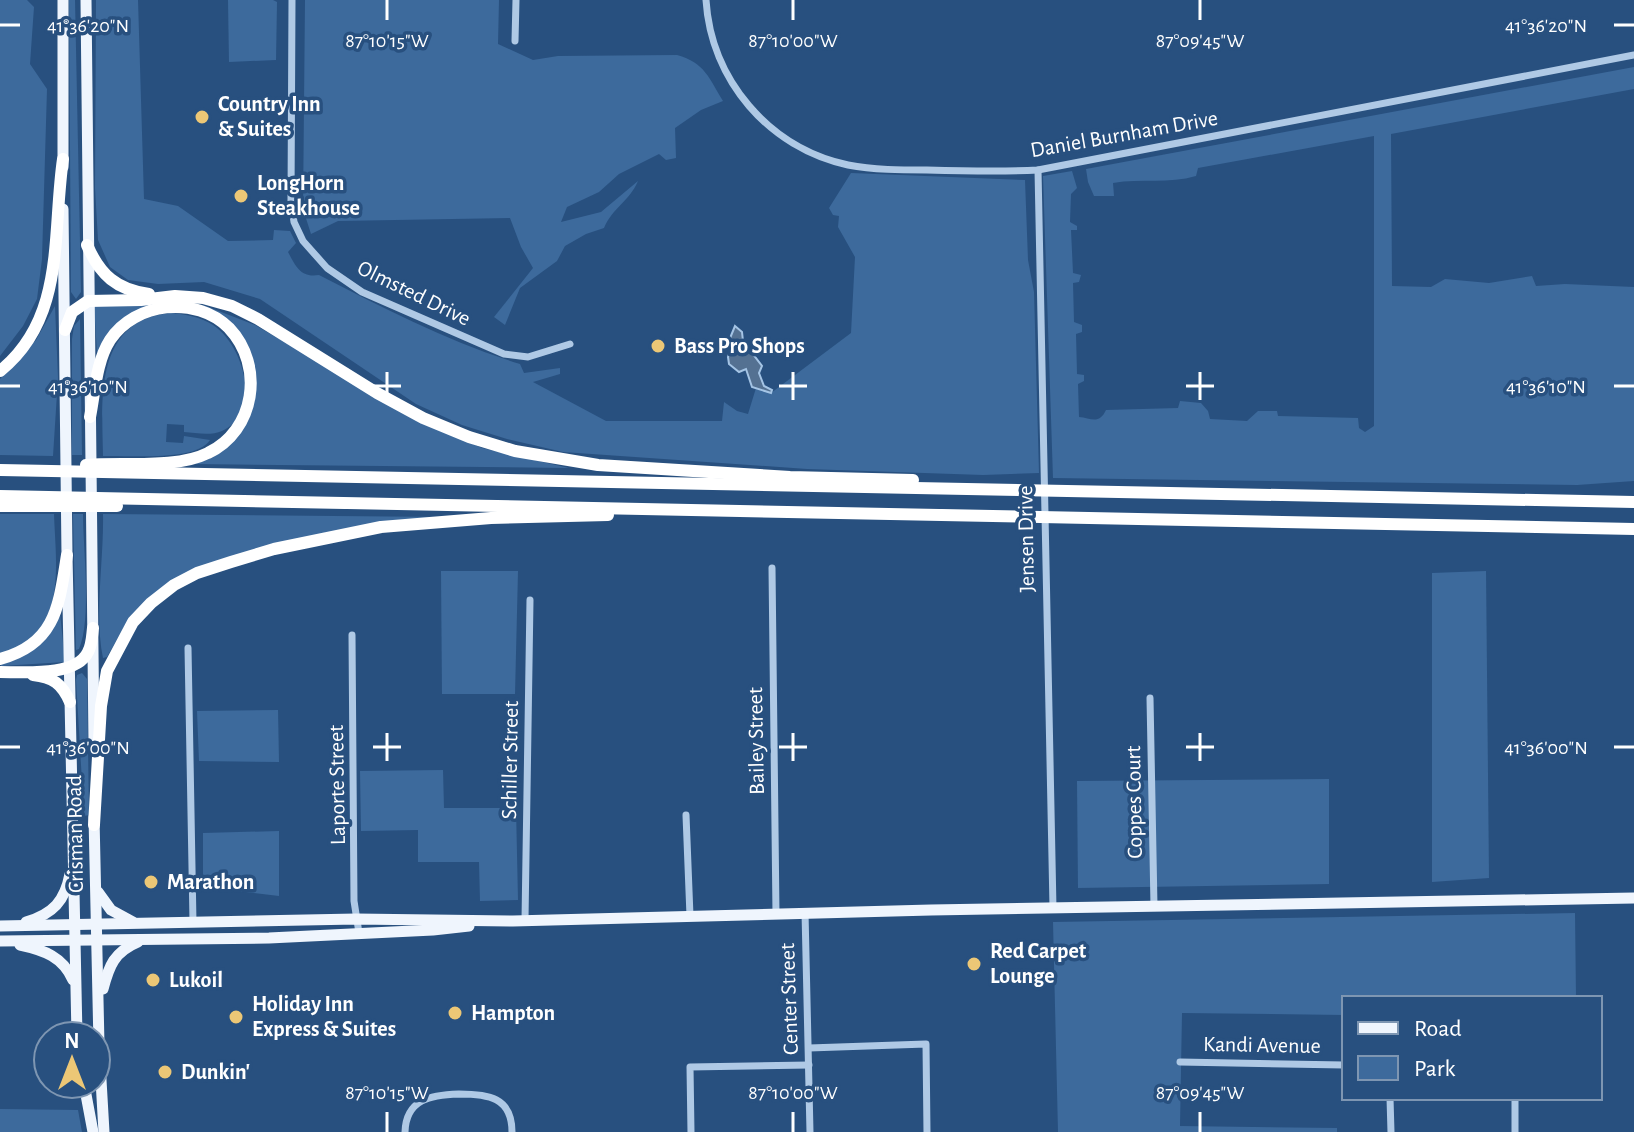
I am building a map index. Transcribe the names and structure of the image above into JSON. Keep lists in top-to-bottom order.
{
  "streets": {
    "main road": ["Crisman Road"],
    "street": [
      "Daniel Burnham Drive",
      "Olmsted Drive",
      "Jensen Drive",
      "Bailey Street",
      "Schiller Street",
      "Laporte Street",
      "Coppes Court",
      "Center Street",
      "Kandi Avenue"
    ]
  },
  "crossings": [
    ["Daniel Burnham Drive", "Jensen Drive"]
  ],
  "places": [
    "Country Inn & Suites",
    "LongHorn Steakhouse",
    "Bass Pro Shops",
    "Marathon",
    "Red Carpet Lounge",
    "Lukoil",
    "Hampton",
    "Holiday Inn Express & Suites",
    "Dunkin'"
  ],
  "legend": ["Road", "Park"],
  "north": "top",
  "coordinates": [
    "41°36'20\"N",
    "87°10'15\"W",
    "87°10'00\"W",
    "87°09'45\"W",
    "41°36'10\"N",
    "41°36'00\"N"
  ]
}
